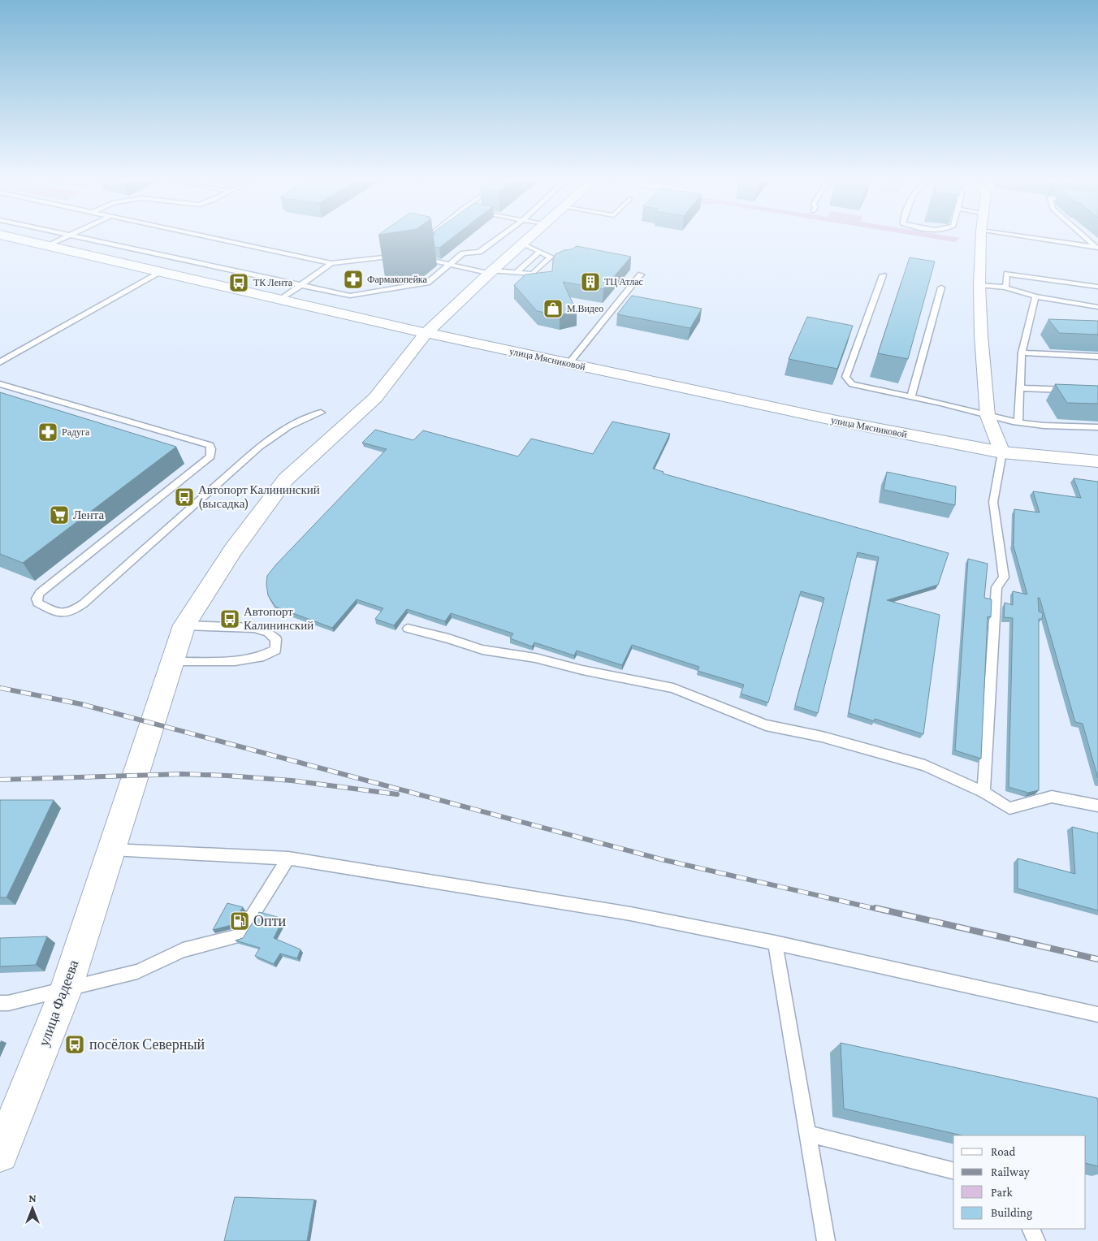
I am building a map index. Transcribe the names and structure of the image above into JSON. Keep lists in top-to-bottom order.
{
  "streets": {
    "street": ["улица Мясниковой", "улица Фадеева"]
  },
  "crossings": [
    ["улица Мясниковой", "улица Фадеева"]
  ],
  "places": {
    "pharmacy": ["Фармакопейка", "Радуга"],
    "building": ["ТЦ Атлас"],
    "bus stop": [
      "ТК Лента",
      "Автопорт Калининский (высадка)",
      "Автопорт Калининский",
      "посёлок Северный"
    ],
    "shop": ["М.Видео"],
    "supermarket": ["Лента"],
    "fuel station": ["Опти"]
  },
  "legend": [
    "Road",
    "Railway",
    "Park",
    "Building"
  ],
  "north": "top"
}
